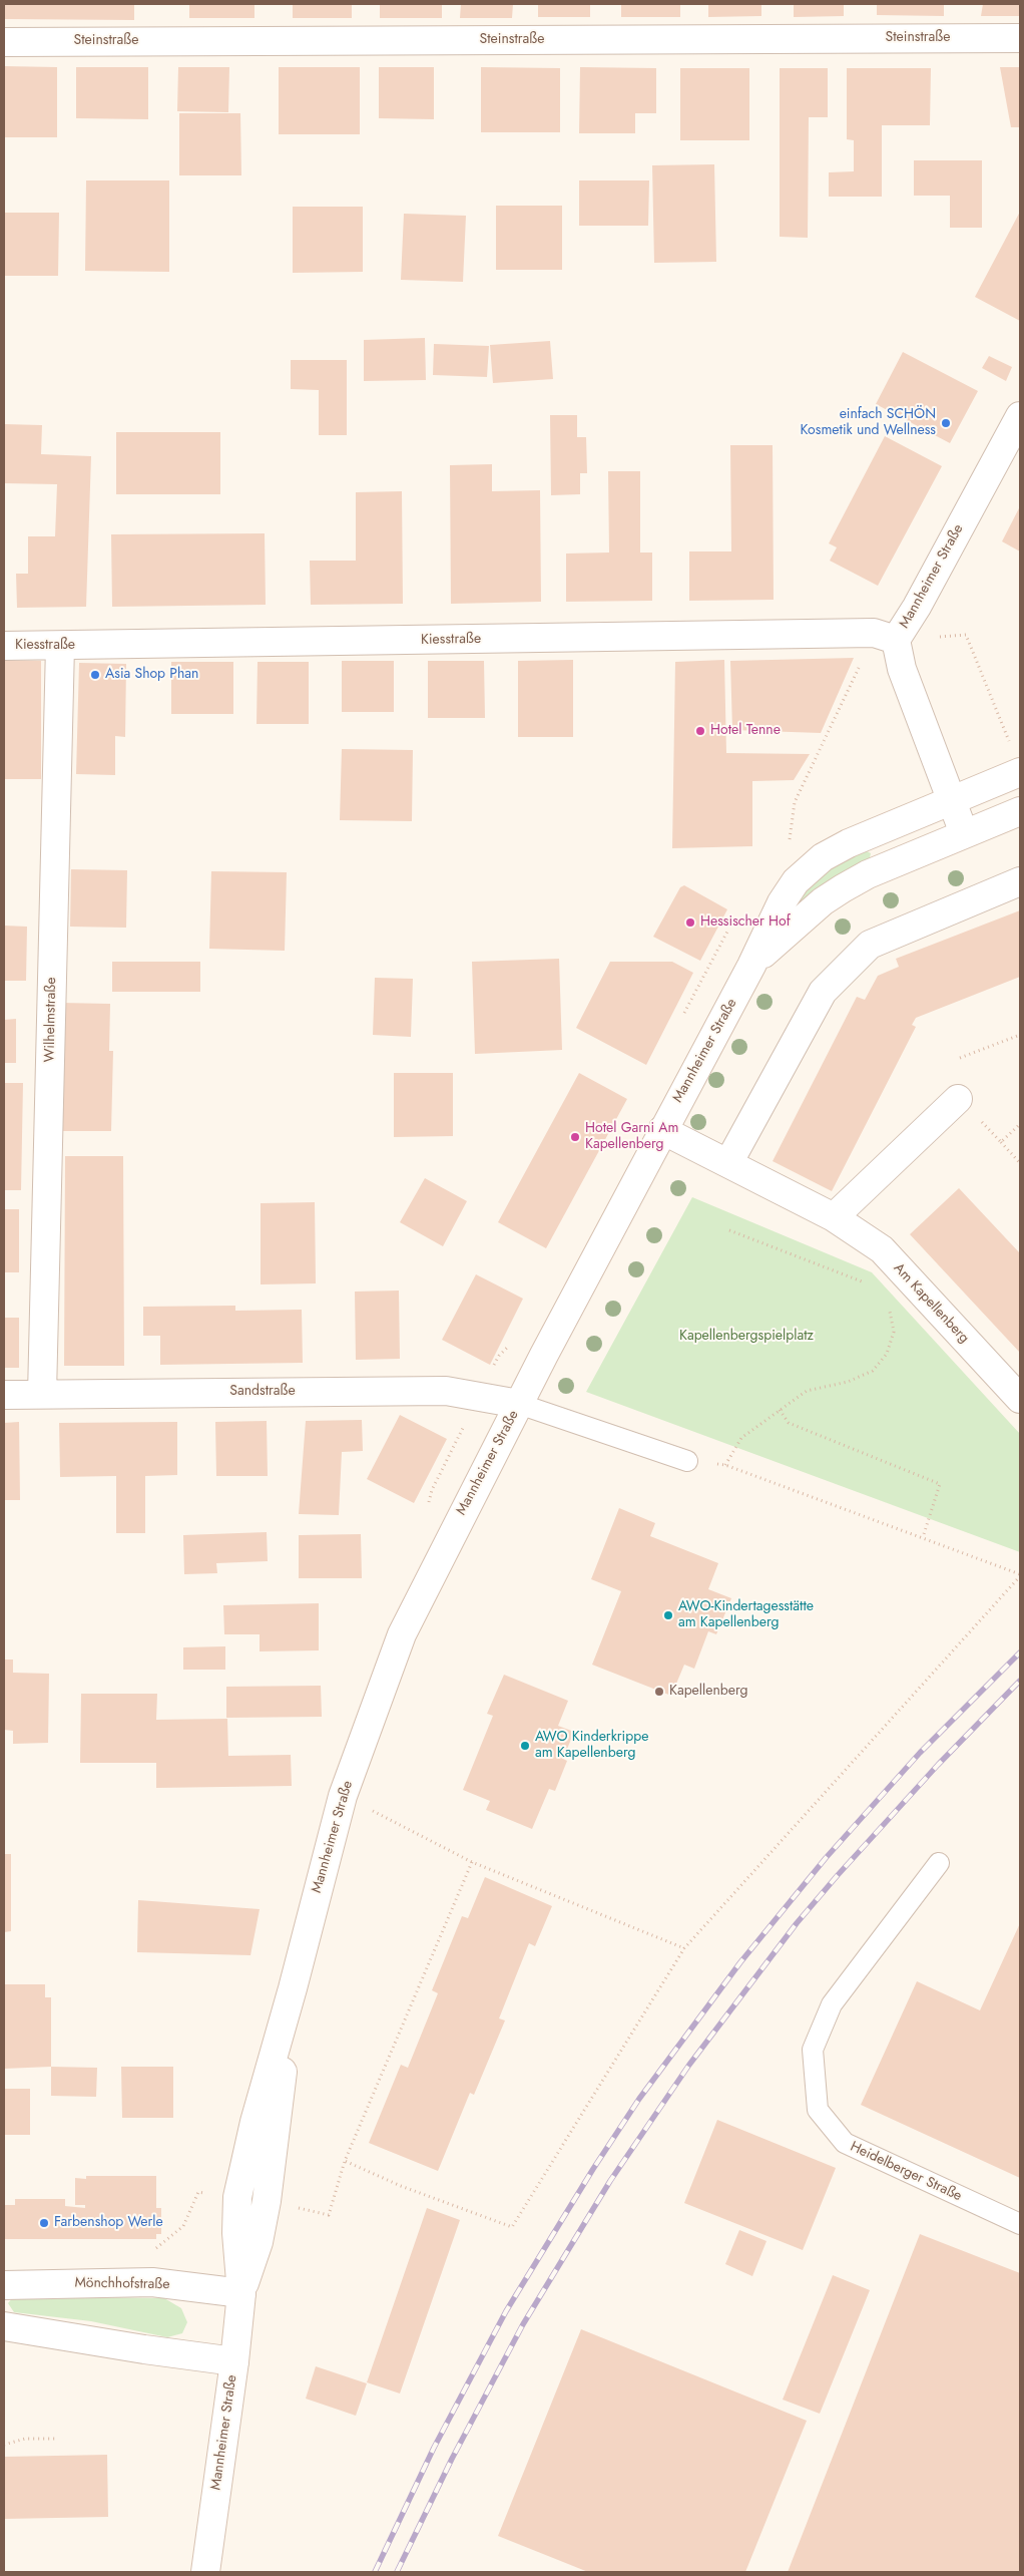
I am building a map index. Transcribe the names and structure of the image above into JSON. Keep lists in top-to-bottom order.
{
  "streets": {
    "street": [
      "Steinstraße",
      "Mannheimer Straße",
      "Kiesstraße",
      "Wilhelmstraße",
      "Am Kapellenberg",
      "Sandstraße",
      "Mönchhofstraße"
    ],
    "lane": ["Heidelberger Straße"]
  },
  "crossings": [
    ["Mannheimer Straße", "Kiesstraße"],
    ["Mannheimer Straße", "Am Kapellenberg"],
    ["Mannheimer Straße", "Sandstraße"],
    ["Mannheimer Straße", "Mönchhofstraße"],
    ["Kiesstraße", "Wilhelmstraße"],
    ["Wilhelmstraße", "Sandstraße"]
  ],
  "parks": ["Kapellenbergspielplatz"],
  "places": [
    "einfach SCHÖN Kosmetik und Wellness",
    "Asia Shop Phan",
    "Hotel Tenne",
    "Hessischer Hof",
    "Hotel Garni Am Kapellenberg",
    "AWO-Kindertagesstätte am Kapellenberg",
    "Kapellenberg",
    "AWO Kinderkrippe am Kapellenberg",
    "Farbenshop Werle"
  ]
}
